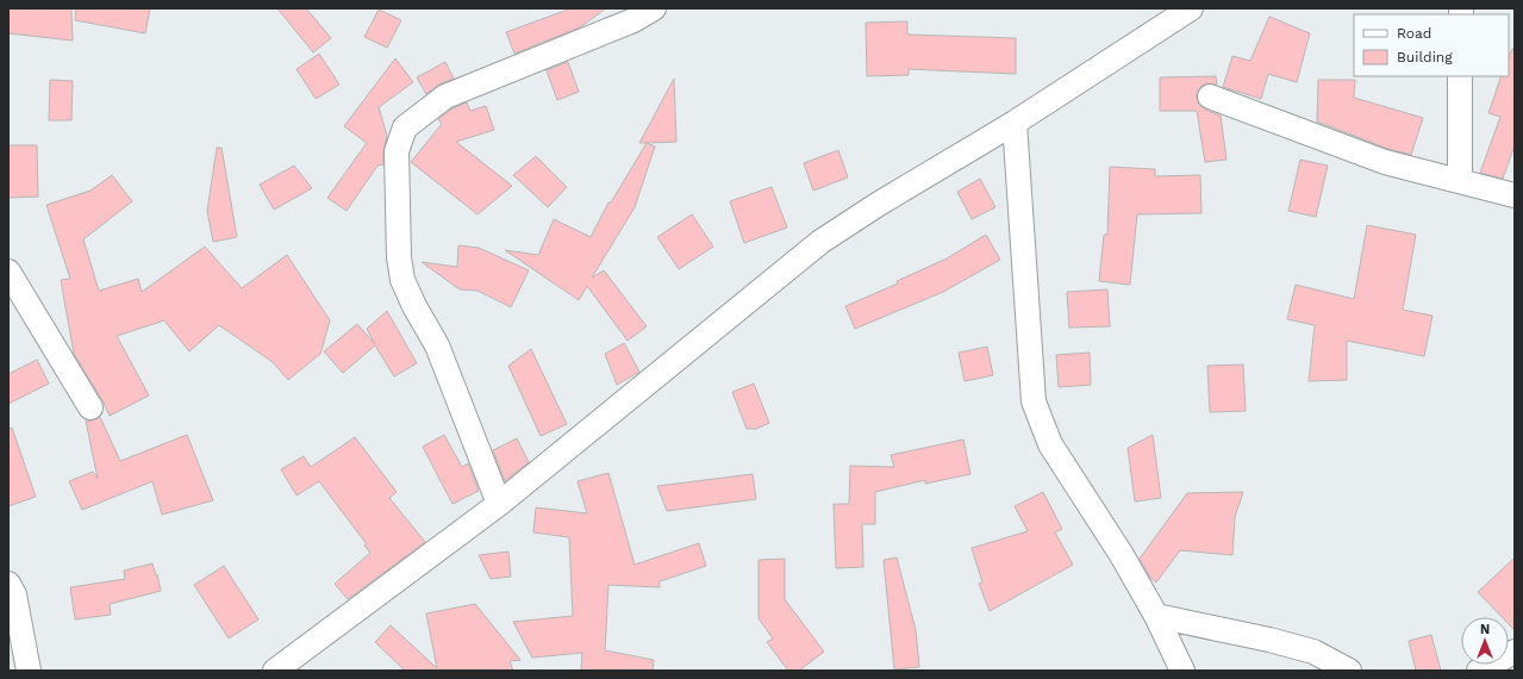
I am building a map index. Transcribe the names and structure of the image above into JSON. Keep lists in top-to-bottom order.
{
  "legend": ["Road", "Building"],
  "north": "top"
}
